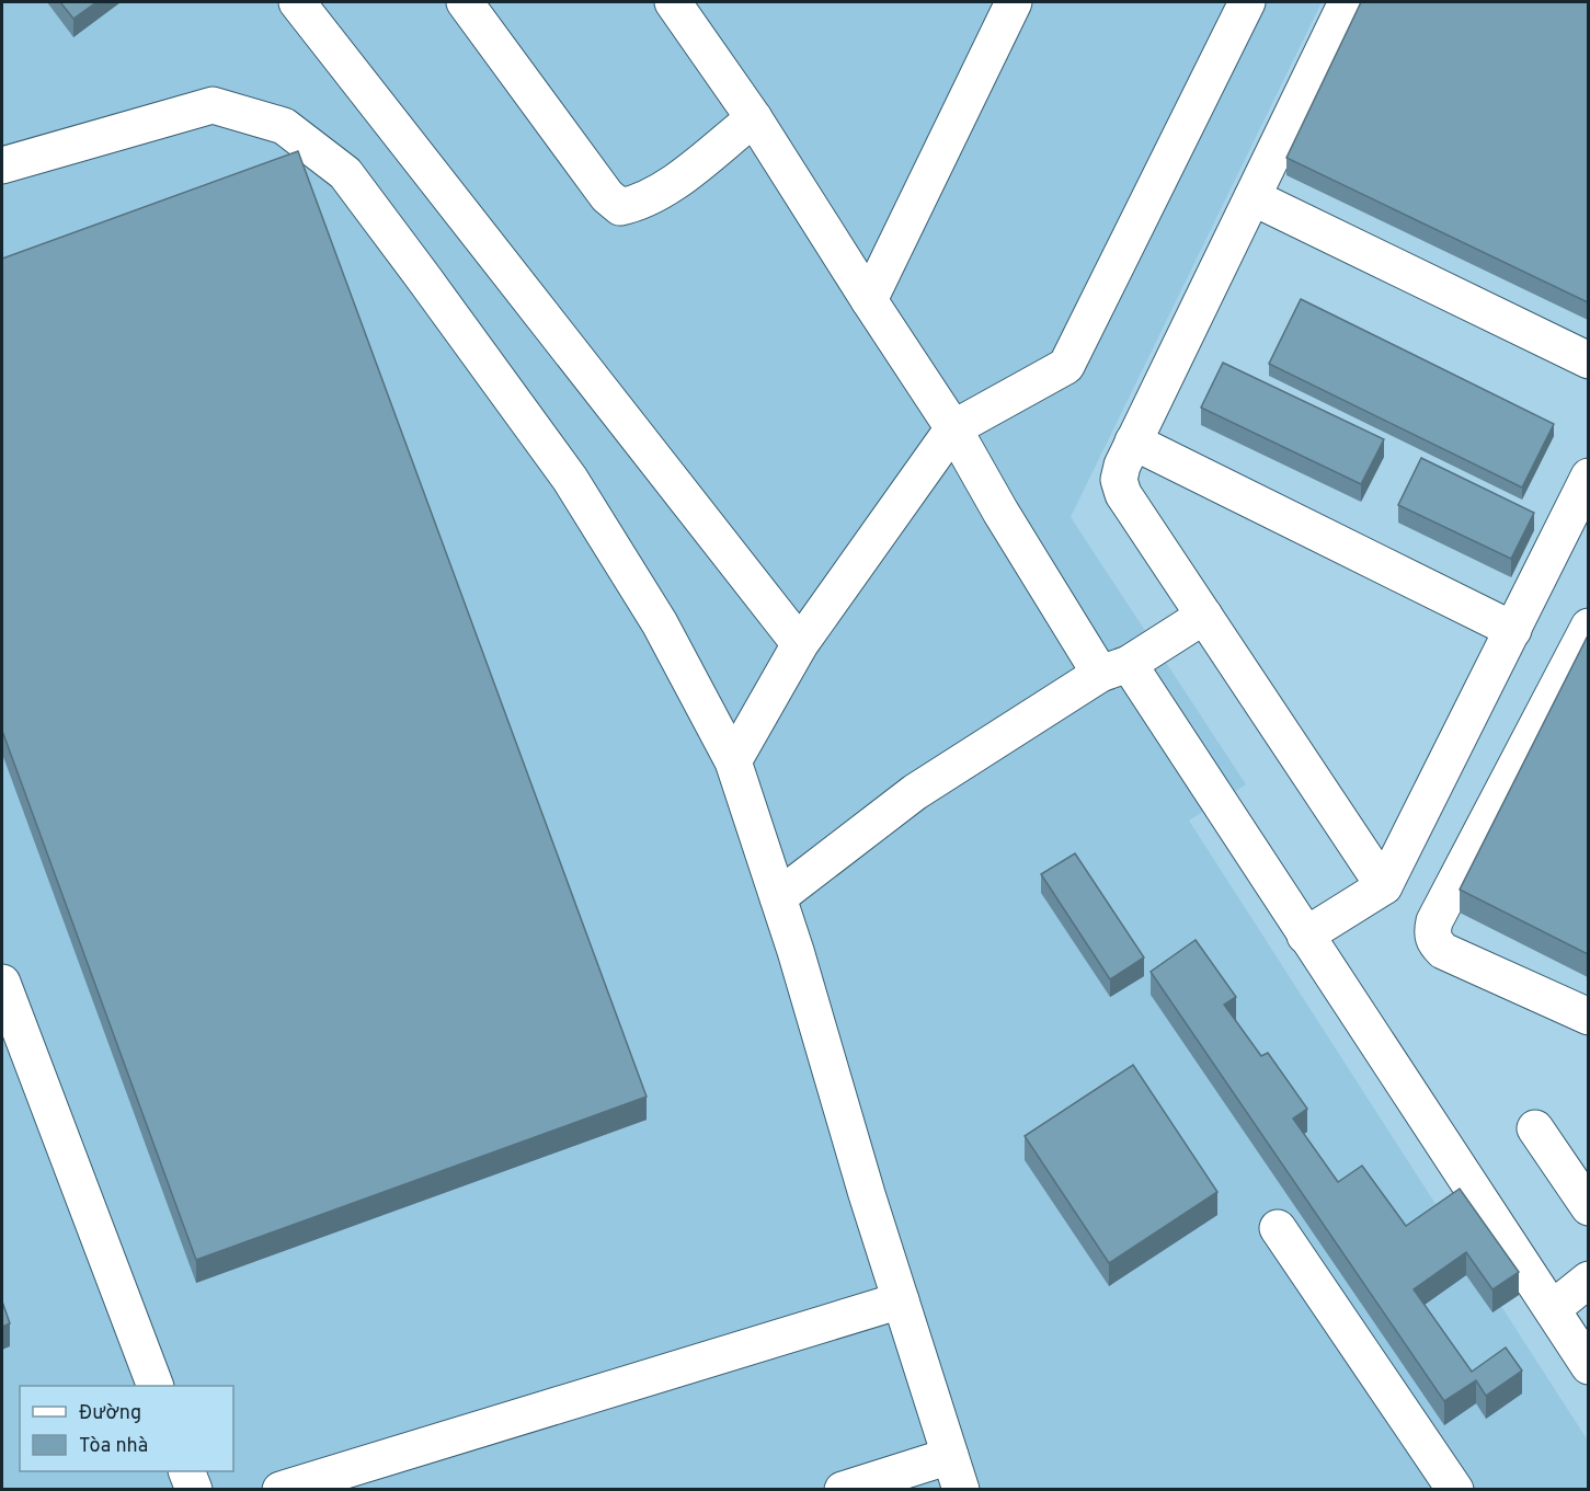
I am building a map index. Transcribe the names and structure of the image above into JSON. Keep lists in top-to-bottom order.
{
  "legend": ["Đường", "Tòa nhà"]
}
